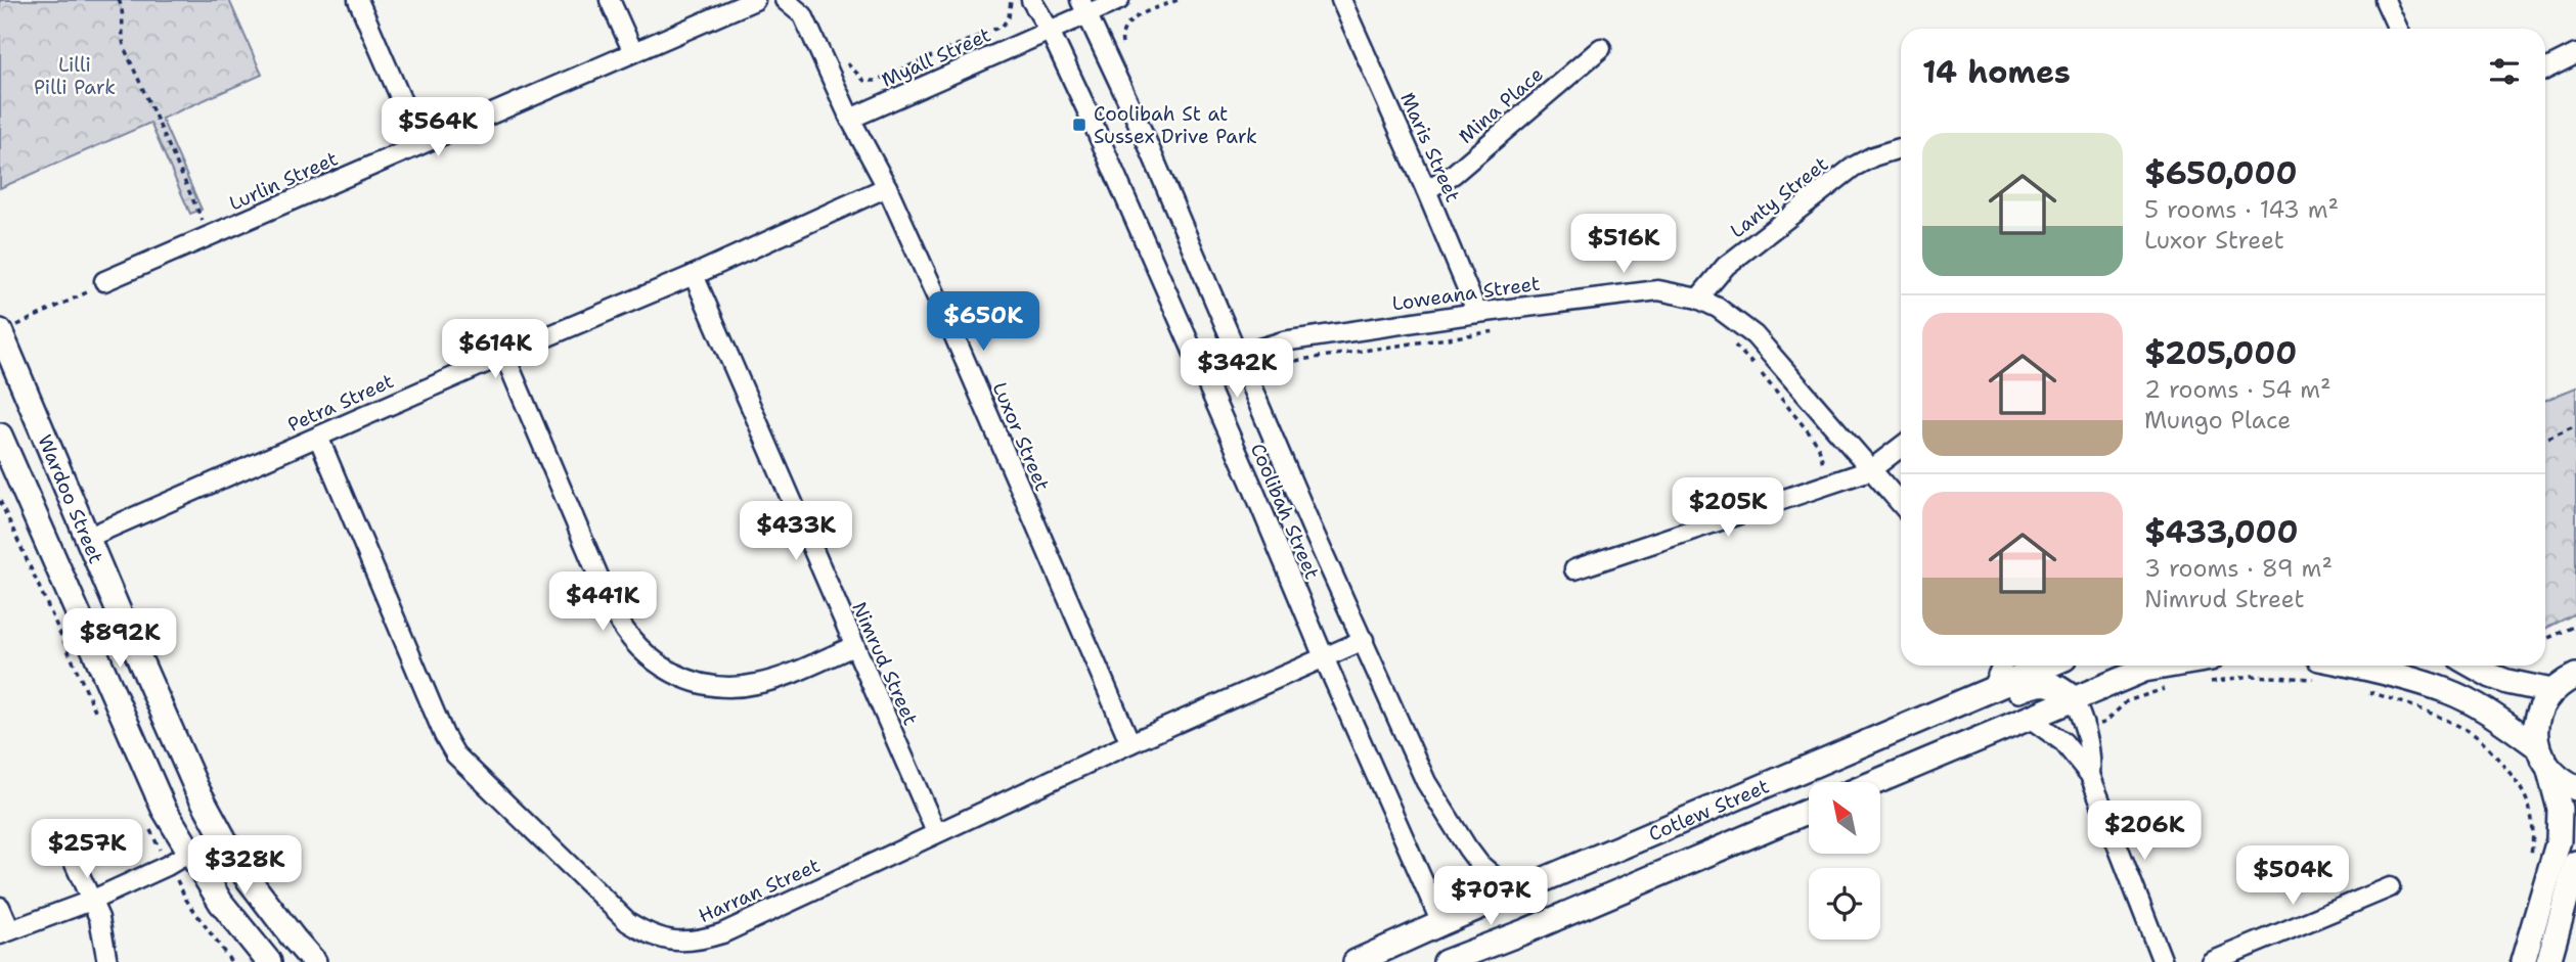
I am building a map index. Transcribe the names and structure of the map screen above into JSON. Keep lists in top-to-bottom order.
{
  "streets": {
    "main road": ["Wardoo Street", "Cotlew Street"],
    "street": [
      "Myall Street",
      "Mina Place",
      "Maris Street",
      "Lurlin Street",
      "Lanty Street",
      "Loweana Street",
      "Petra Street",
      "Luxor Street",
      "Coolibah Street",
      "Nimrud Street",
      "Harran Street"
    ]
  },
  "crossings": [
    ["Myall Street", "Luxor Street"],
    ["Myall Street", "Coolibah Street"],
    ["Mina Place", "Maris Street"],
    ["Maris Street", "Loweana Street"],
    ["Lanty Street", "Loweana Street"],
    ["Loweana Street", "Coolibah Street"],
    ["Petra Street", "Luxor Street"],
    ["Petra Street", "Wardoo Street"],
    ["Petra Street", "Nimrud Street"],
    ["Petra Street", "Harran Street"],
    ["Luxor Street", "Harran Street"],
    ["Coolibah Street", "Cotlew Street"],
    ["Coolibah Street", "Harran Street"],
    ["Nimrud Street", "Harran Street"]
  ],
  "parks": ["Lilli Pilli Park"],
  "places": {
    "transit": ["Coolibah St at Sussex Drive Park"]
  },
  "north": "top left",
  "page": {
    "heading": "14 homes",
    "price": [
      "$564K",
      "$516K",
      "$650K",
      "$614K",
      "$342K",
      "$205K",
      "$433K",
      "$441K",
      "$892K",
      "$206K",
      "$257K",
      "$328K",
      "$504K",
      "$707K"
    ],
    "list": [
      {
        "name": "$650,000",
        "note": "5 rooms · 143 m² · Luxor Street"
      },
      {
        "name": "$205,000",
        "note": "2 rooms · 54 m² · Mungo Place"
      },
      {
        "name": "$433,000",
        "note": "3 rooms · 89 m² · Nimrud Street"
      }
    ]
  }
}
